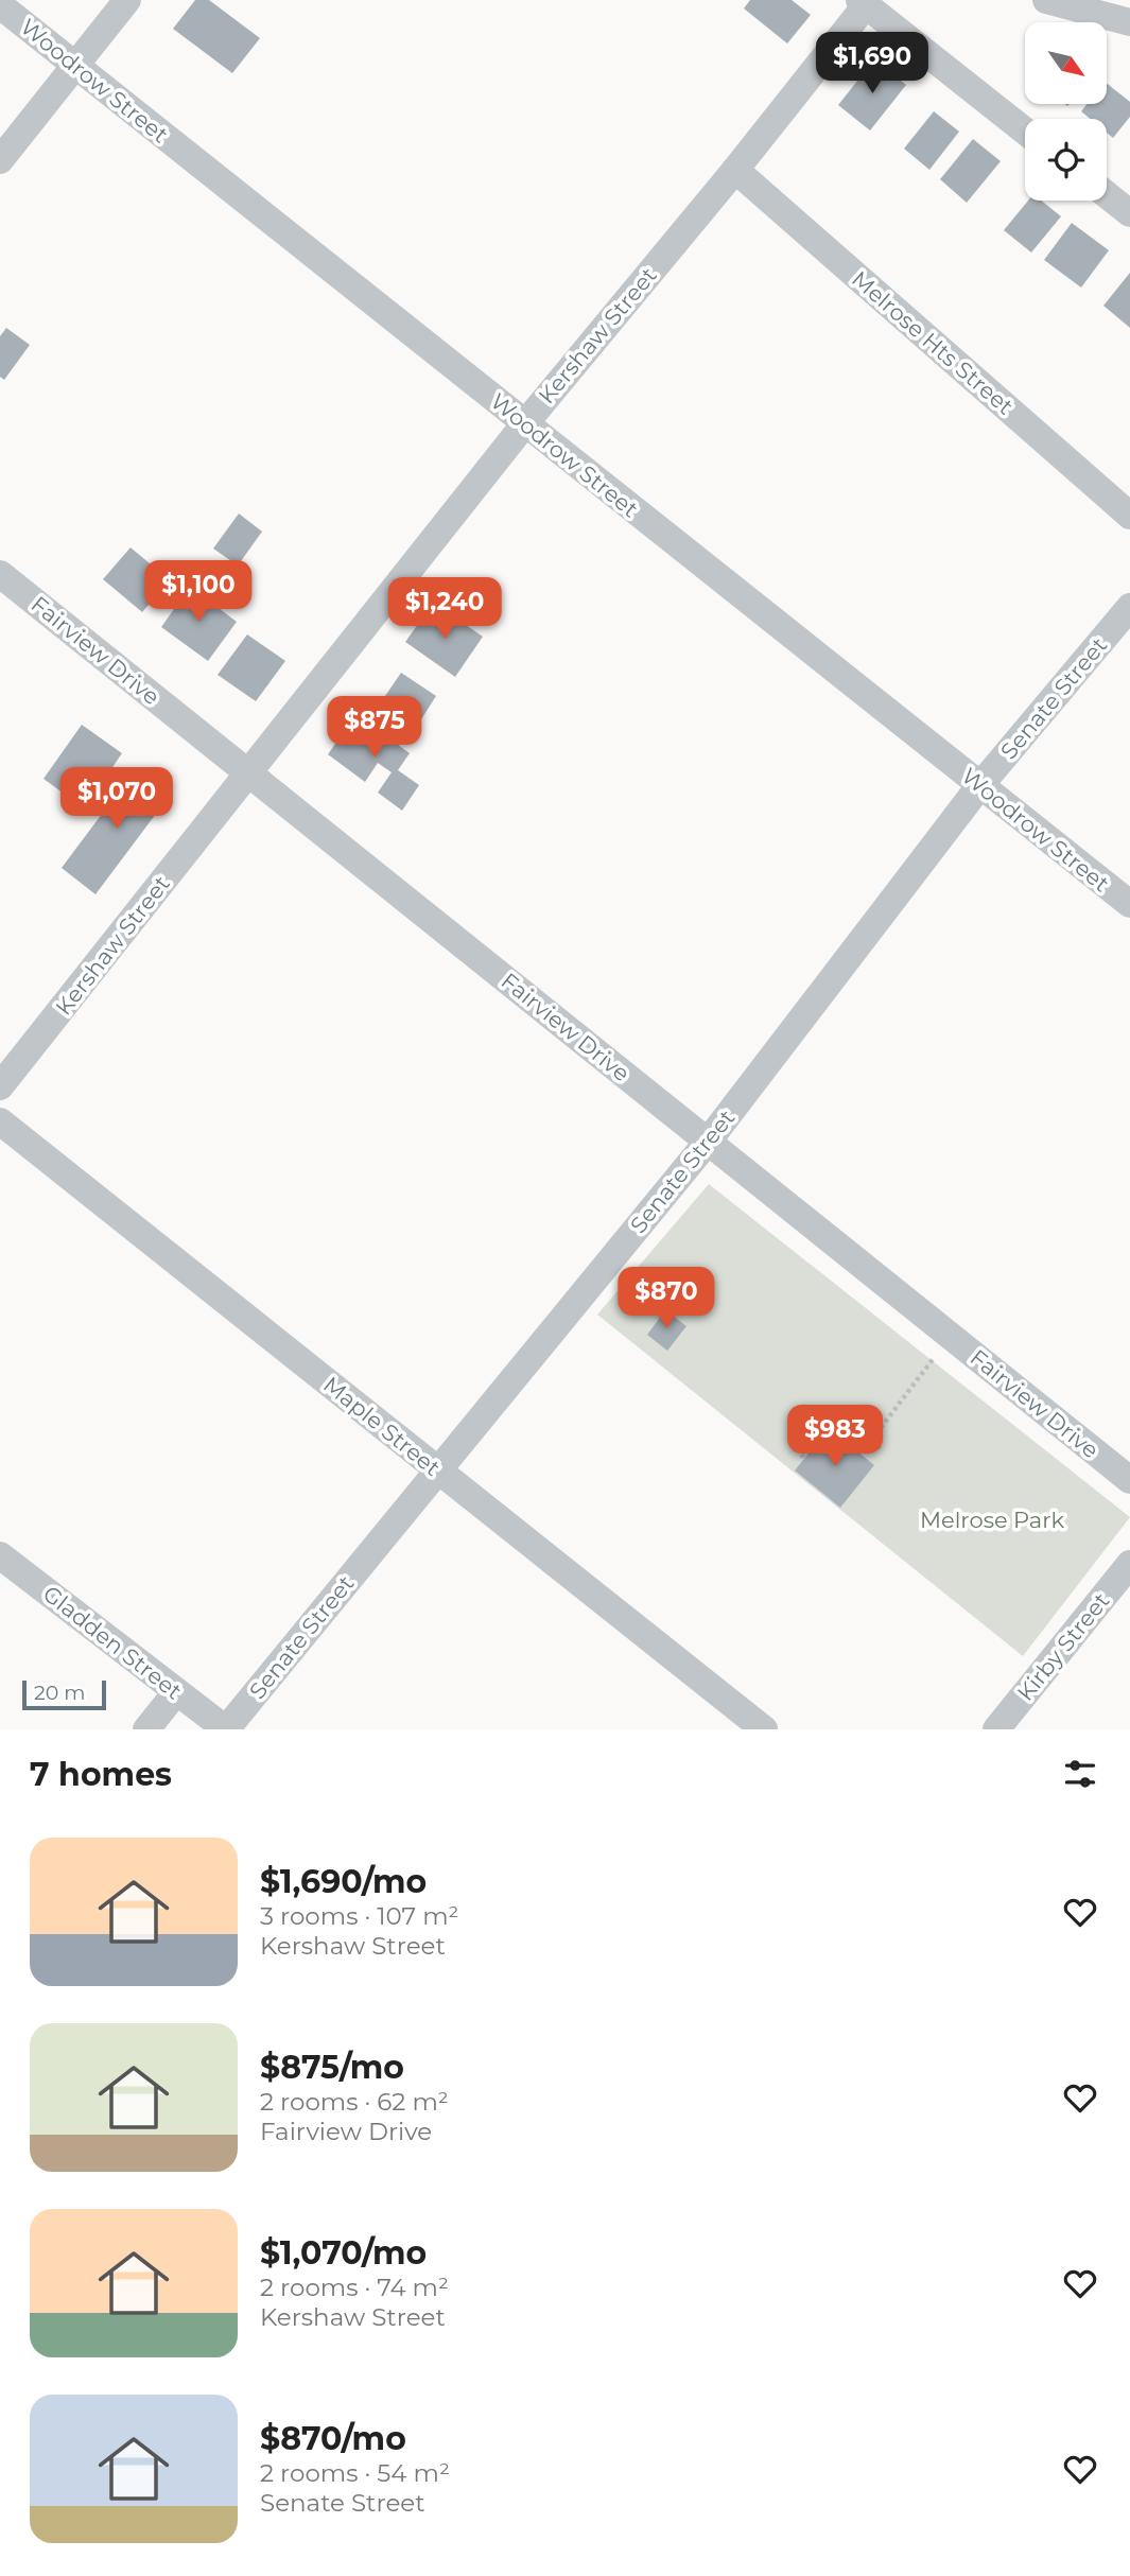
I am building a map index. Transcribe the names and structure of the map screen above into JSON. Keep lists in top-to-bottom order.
{
  "streets": {
    "street": [
      "Woodrow Street",
      "Kershaw Street",
      "Melrose Hts Street",
      "Fairview Drive",
      "Senate Street",
      "Maple Street",
      "Gladden Street",
      "Kirby Street"
    ]
  },
  "crossings": [
    ["Woodrow Street", "Kershaw Street"],
    ["Woodrow Street", "Senate Street"],
    ["Kershaw Street", "Melrose Hts Street"],
    ["Kershaw Street", "Fairview Drive"],
    ["Fairview Drive", "Senate Street"],
    ["Senate Street", "Maple Street"],
    ["Senate Street", "Gladden Street"]
  ],
  "parks": ["Melrose Park"],
  "scale_bar": "20 m",
  "north": "bottom right",
  "page": {
    "price": [
      "$1,690",
      "$1,100",
      "$1,240",
      "$875",
      "$1,070",
      "$870",
      "$983"
    ],
    "scale": "20 m",
    "heading": "7 homes",
    "list": [
      {
        "name": "$1,690/mo",
        "note": "3 rooms · 107 m² · Kershaw Street"
      },
      {
        "name": "$875/mo",
        "note": "2 rooms · 62 m² · Fairview Drive"
      },
      {
        "name": "$1,070/mo",
        "note": "2 rooms · 74 m² · Kershaw Street"
      },
      {
        "name": "$870/mo",
        "note": "2 rooms · 54 m² · Senate Street"
      }
    ]
  }
}
